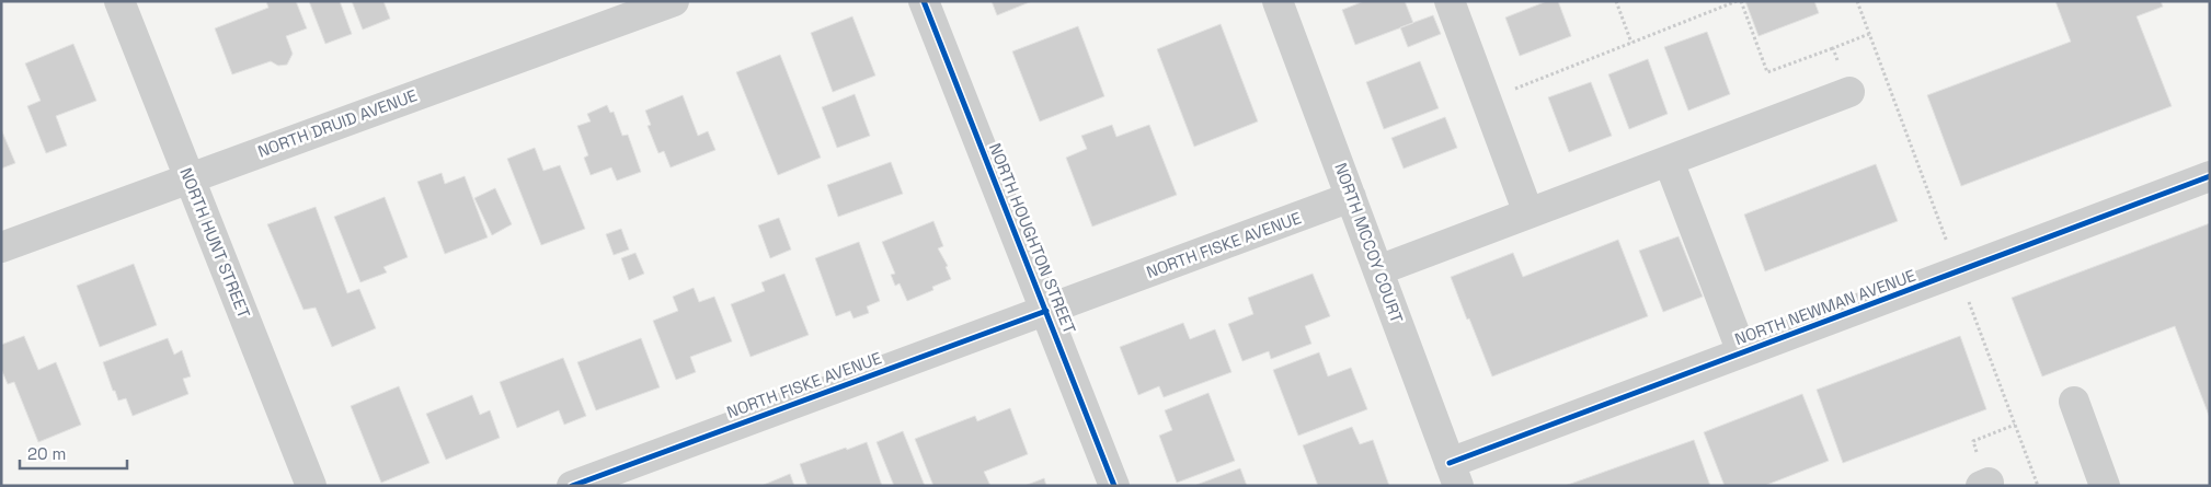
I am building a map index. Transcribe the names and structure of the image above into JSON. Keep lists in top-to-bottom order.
{
  "streets": {
    "street": [
      "NORTH DRUID AVENUE",
      "NORTH HOUGHTON STREET",
      "NORTH HUNT STREET",
      "NORTH MCCOY COURT",
      "NORTH FISKE AVENUE",
      "NORTH NEWMAN AVENUE"
    ]
  },
  "crossings": [
    ["NORTH DRUID AVENUE", "NORTH HUNT STREET"],
    ["NORTH HOUGHTON STREET", "NORTH FISKE AVENUE"],
    ["NORTH MCCOY COURT", "NORTH FISKE AVENUE"],
    ["NORTH MCCOY COURT", "NORTH NEWMAN AVENUE"]
  ],
  "scale_bar": "20 m"
}
